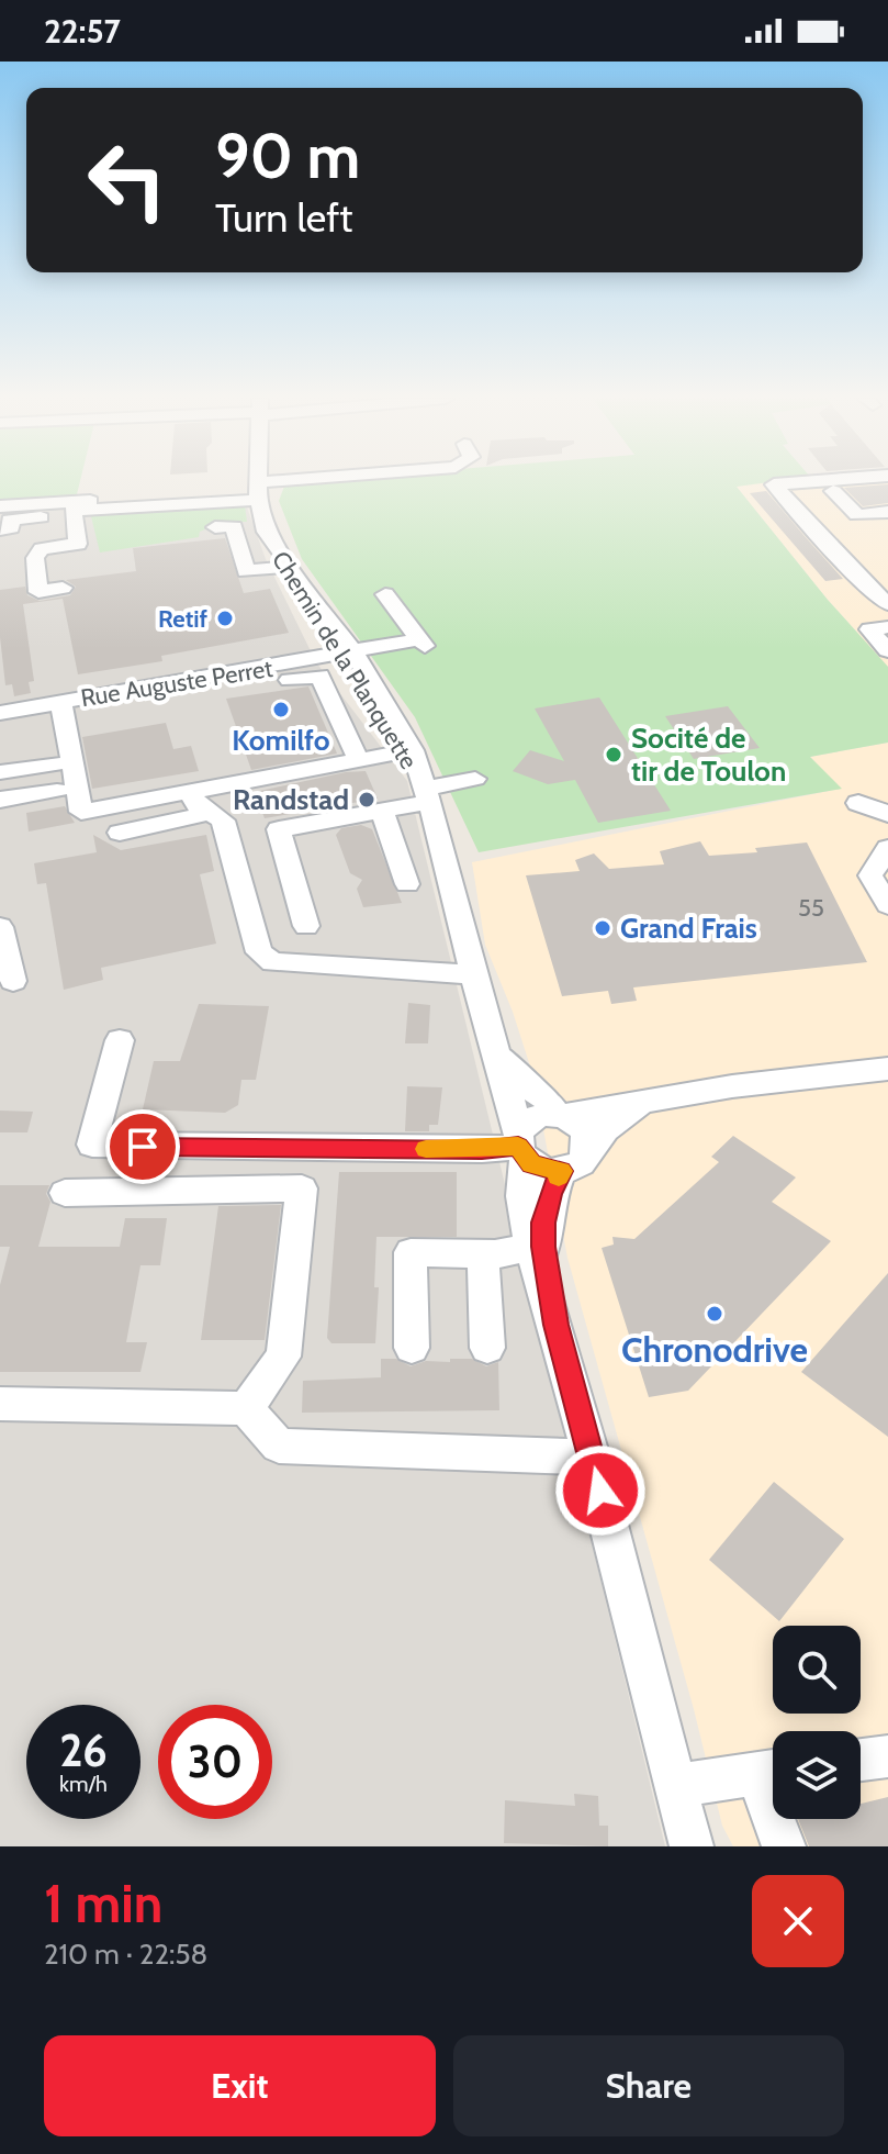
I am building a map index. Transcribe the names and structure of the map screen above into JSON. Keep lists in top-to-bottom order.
{
  "streets": {
    "street": ["Chemin de la Planquette", "Rue Auguste Perret"]
  },
  "crossings": [
    ["Chemin de la Planquette", "Rue Auguste Perret"]
  ],
  "places": [
    "Retif",
    "Komilfo",
    "Socité de tir de Toulon",
    "Randstad",
    "Grand Frais",
    "Chronodrive"
  ],
  "house_numbers": ["55"],
  "page": {
    "status": "22:57",
    "turn": ["90 m", "Turn left"],
    "speed": "26 km/h",
    "limit": "30",
    "heading": ["1 min", "210 m · 22:58"],
    "buttons": ["Exit", "Share"]
  }
}
